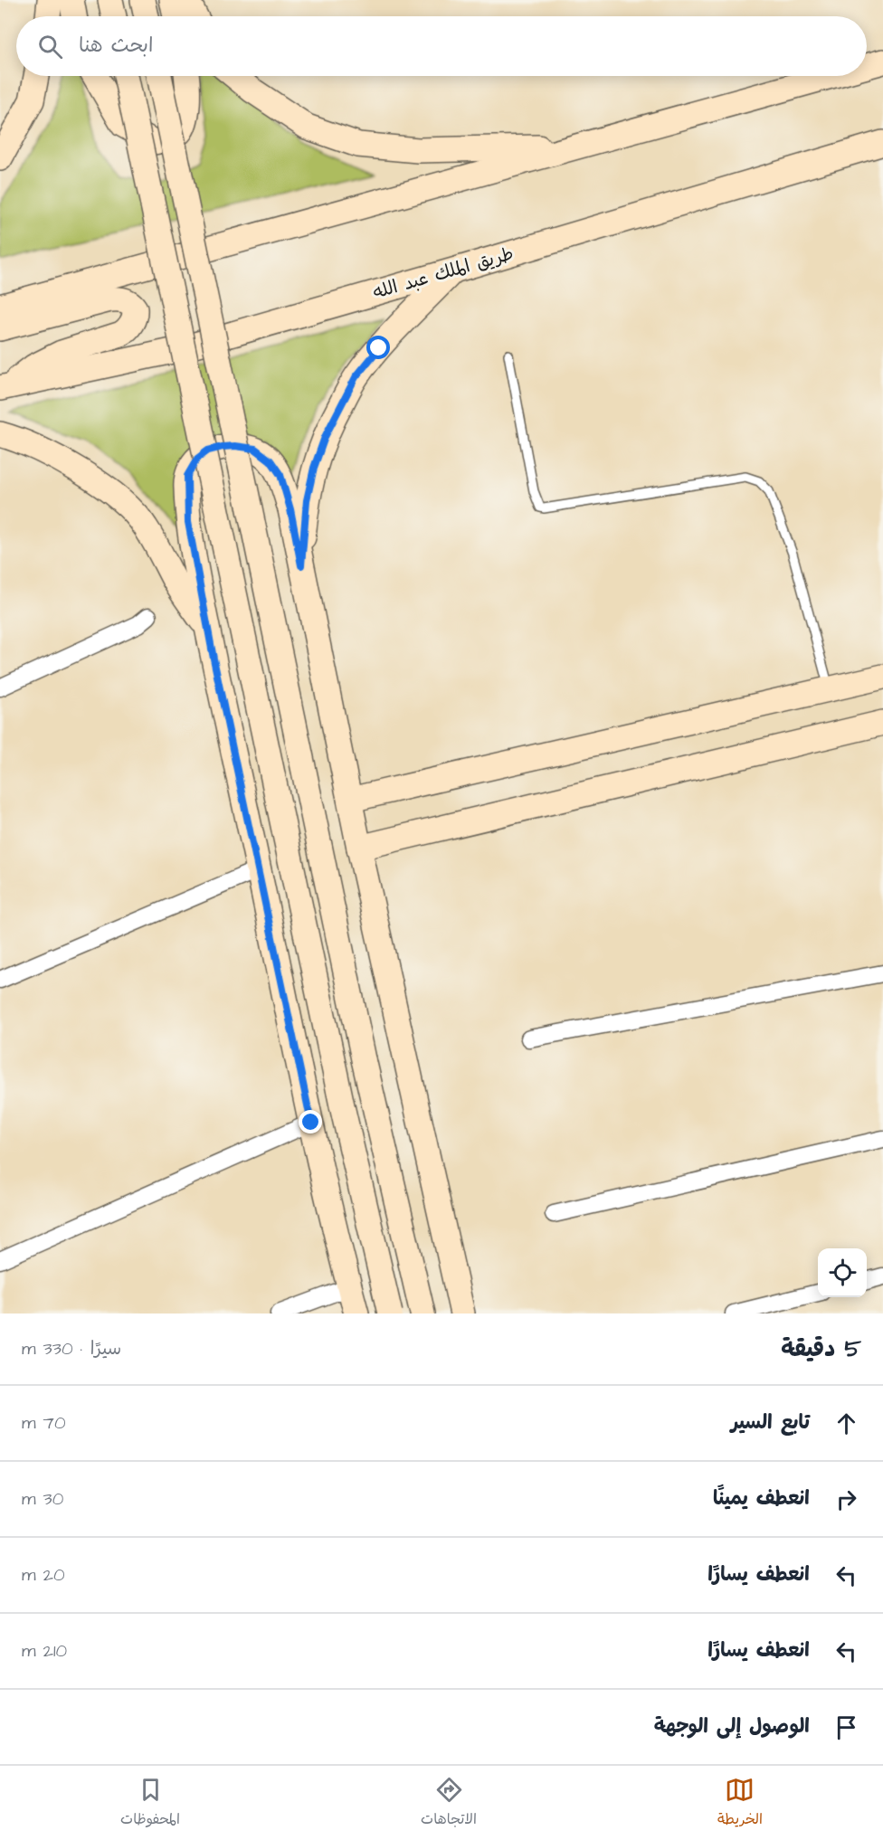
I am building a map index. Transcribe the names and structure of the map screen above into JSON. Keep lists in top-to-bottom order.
{
  "streets": {
    "main road": ["طريق الملك عبد الله"]
  },
  "page": {
    "search": "ابحث هنا",
    "heading": ["5 دقيقة", "سيرًا · 330 m"],
    "list": [
      ["تابع السير", "70 m"],
      ["انعطف يمينًا", "30 m"],
      ["انعطف يسارًا", "20 m"],
      ["انعطف يسارًا", "210 m"],
      "الوصول إلى الوجهة"
    ],
    "nav": ["الخريطة", "الاتجاهات", "المحفوظات"]
  }
}
